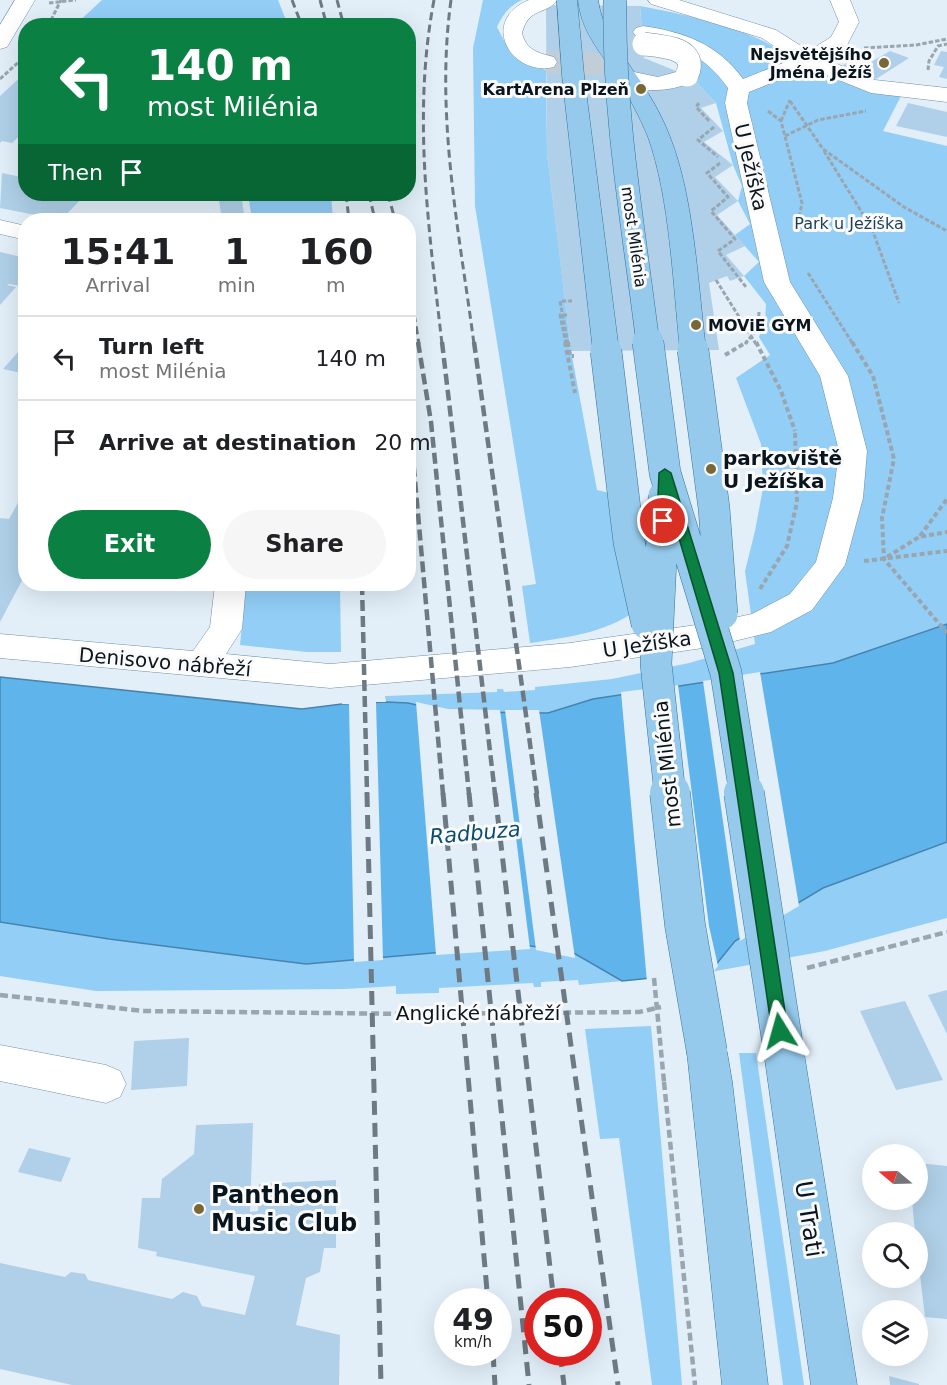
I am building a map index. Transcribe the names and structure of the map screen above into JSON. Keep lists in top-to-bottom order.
{
  "streets": {
    "main road": ["most Milénia", "U Trati"],
    "street": ["U Ježíška", "Denisovo nábřeží"],
    "path": ["Anglické nábřeží"]
  },
  "crossings": [
    ["U Ježíška", "Denisovo nábřeží"],
    ["most Milénia", "U Trati"]
  ],
  "water": ["Radbuza"],
  "parks": ["Park u Ježíška"],
  "places": [
    "Nejsvětějšího Jména Ježíš",
    "KartArena Plzeň",
    "MOViE GYM",
    "parkoviště U Ježíška",
    "Pantheon Music Club"
  ],
  "north": "left",
  "page": {
    "turn": ["140 m", "most Milénia"],
    "then": "Then",
    "eta": [
      "15:41",
      "Arrival",
      "1",
      "min",
      "160",
      "m"
    ],
    "list": [
      {
        "name": "Turn left",
        "note": "most Milénia",
        "value": "140 m"
      },
      {
        "name": "Arrive at destination",
        "value": "20 m"
      }
    ],
    "buttons": ["Exit", "Share"],
    "speed": "49 km/h",
    "limit": "50"
  }
}
